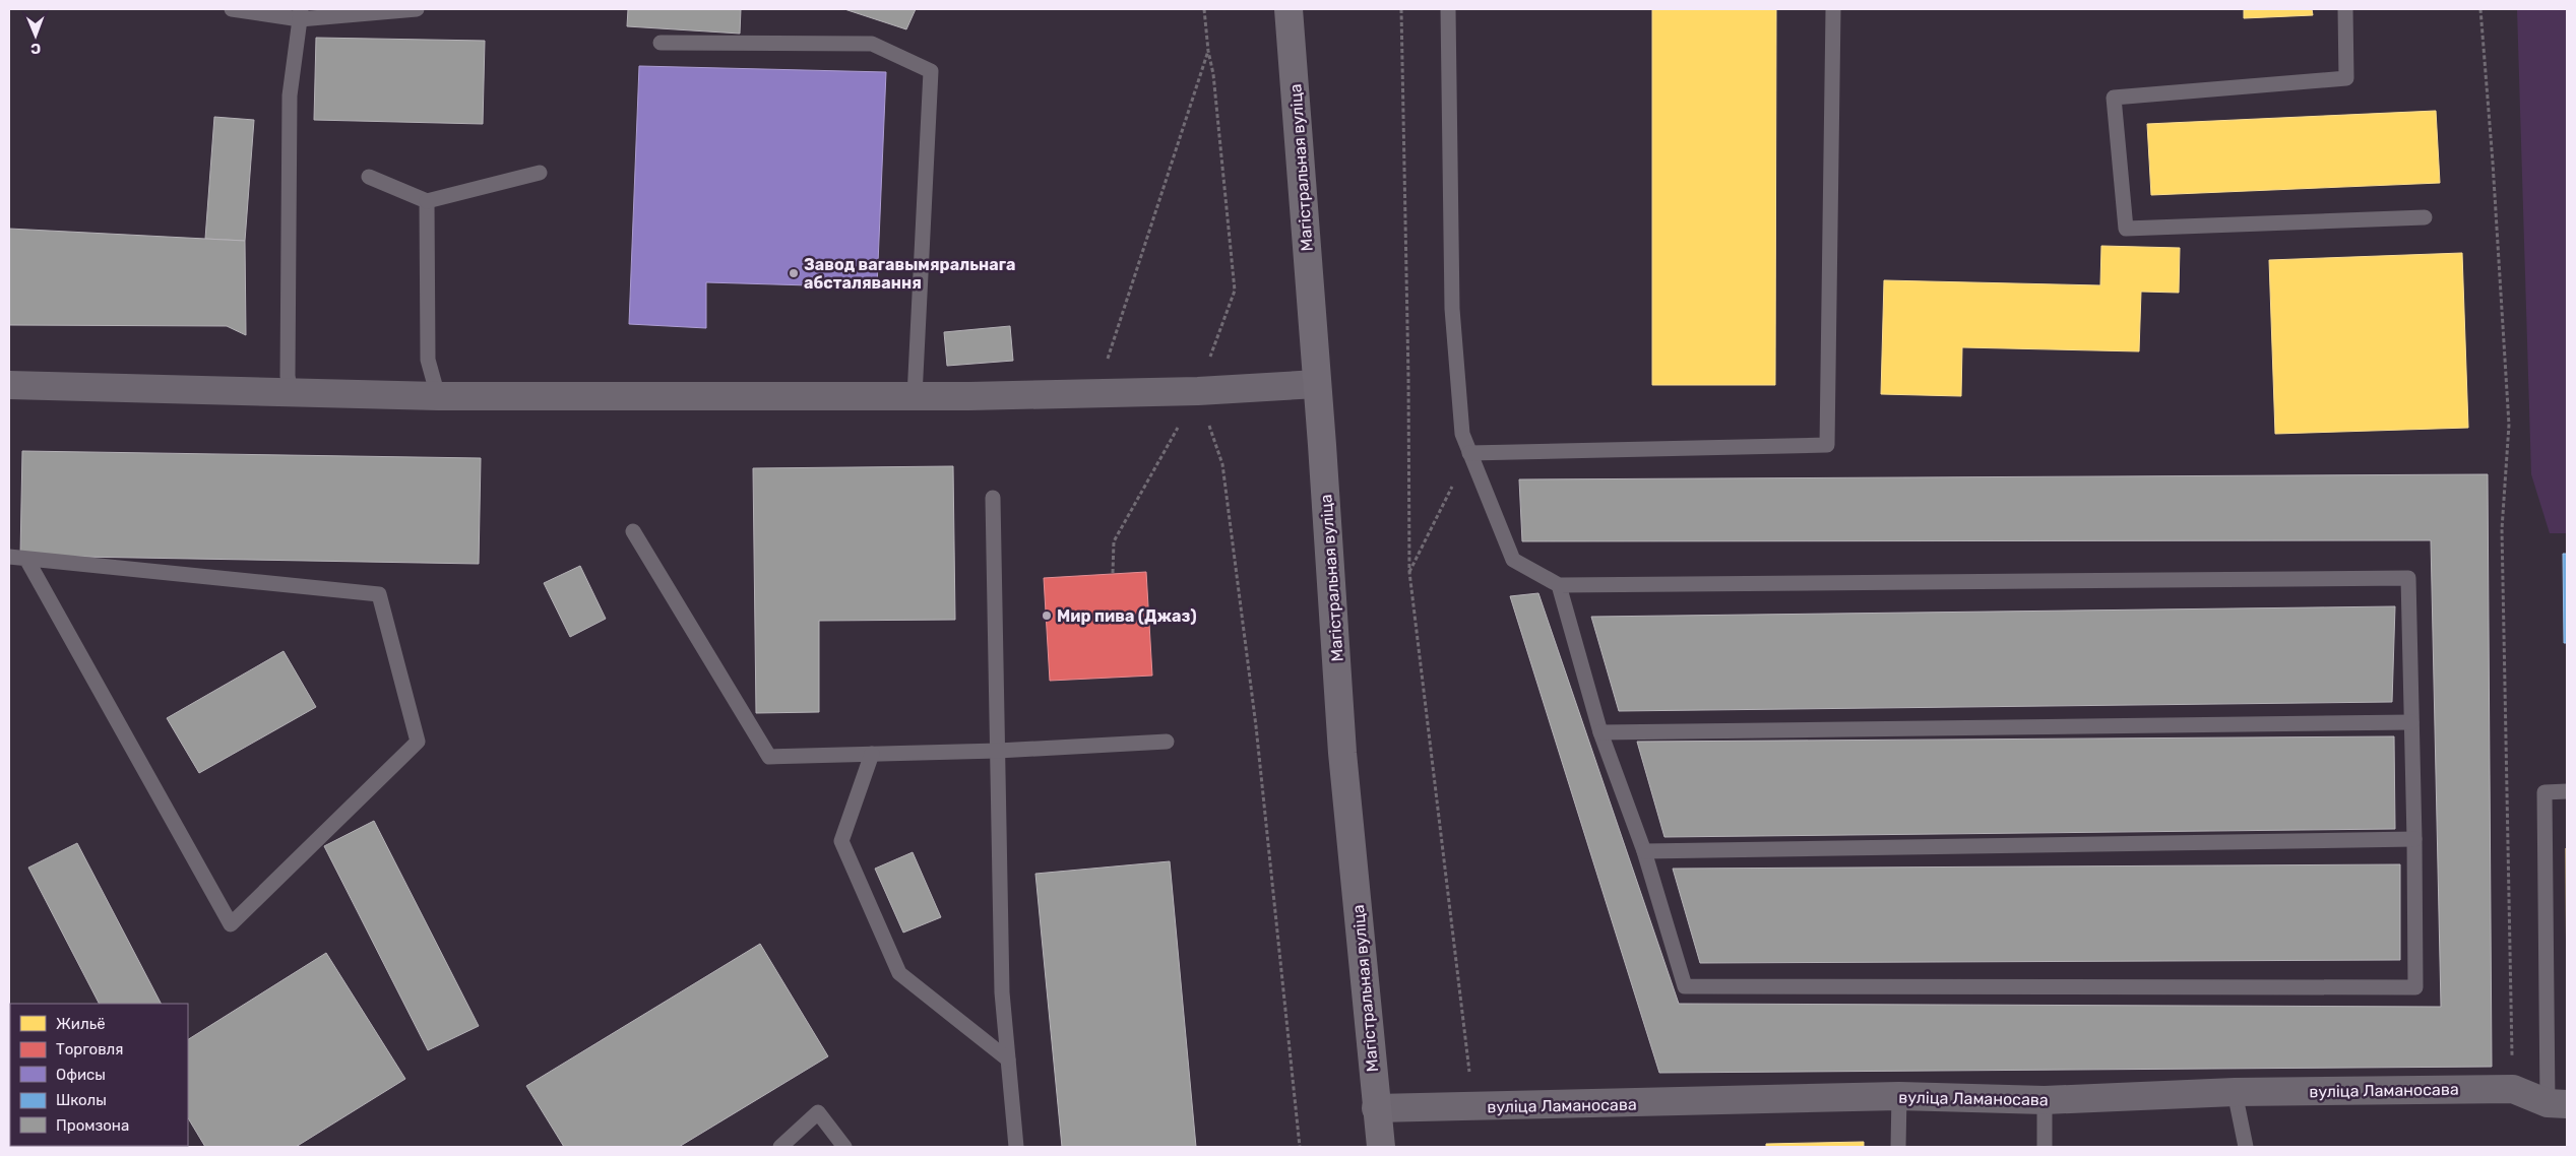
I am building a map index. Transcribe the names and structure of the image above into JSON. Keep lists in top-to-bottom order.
{
  "streets": {
    "main road": ["Магістральная вуліца"],
    "street": ["вуліца Ламаносава"]
  },
  "crossings": [
    ["Магістральная вуліца", "вуліца Ламаносава"]
  ],
  "places": ["Завод вагавымяральнага абсталявання", "Мир пива (Джаз)"],
  "legend": [
    "Жильё",
    "Торговля",
    "Офисы",
    "Школы",
    "Промзона"
  ],
  "north": "bottom"
}
